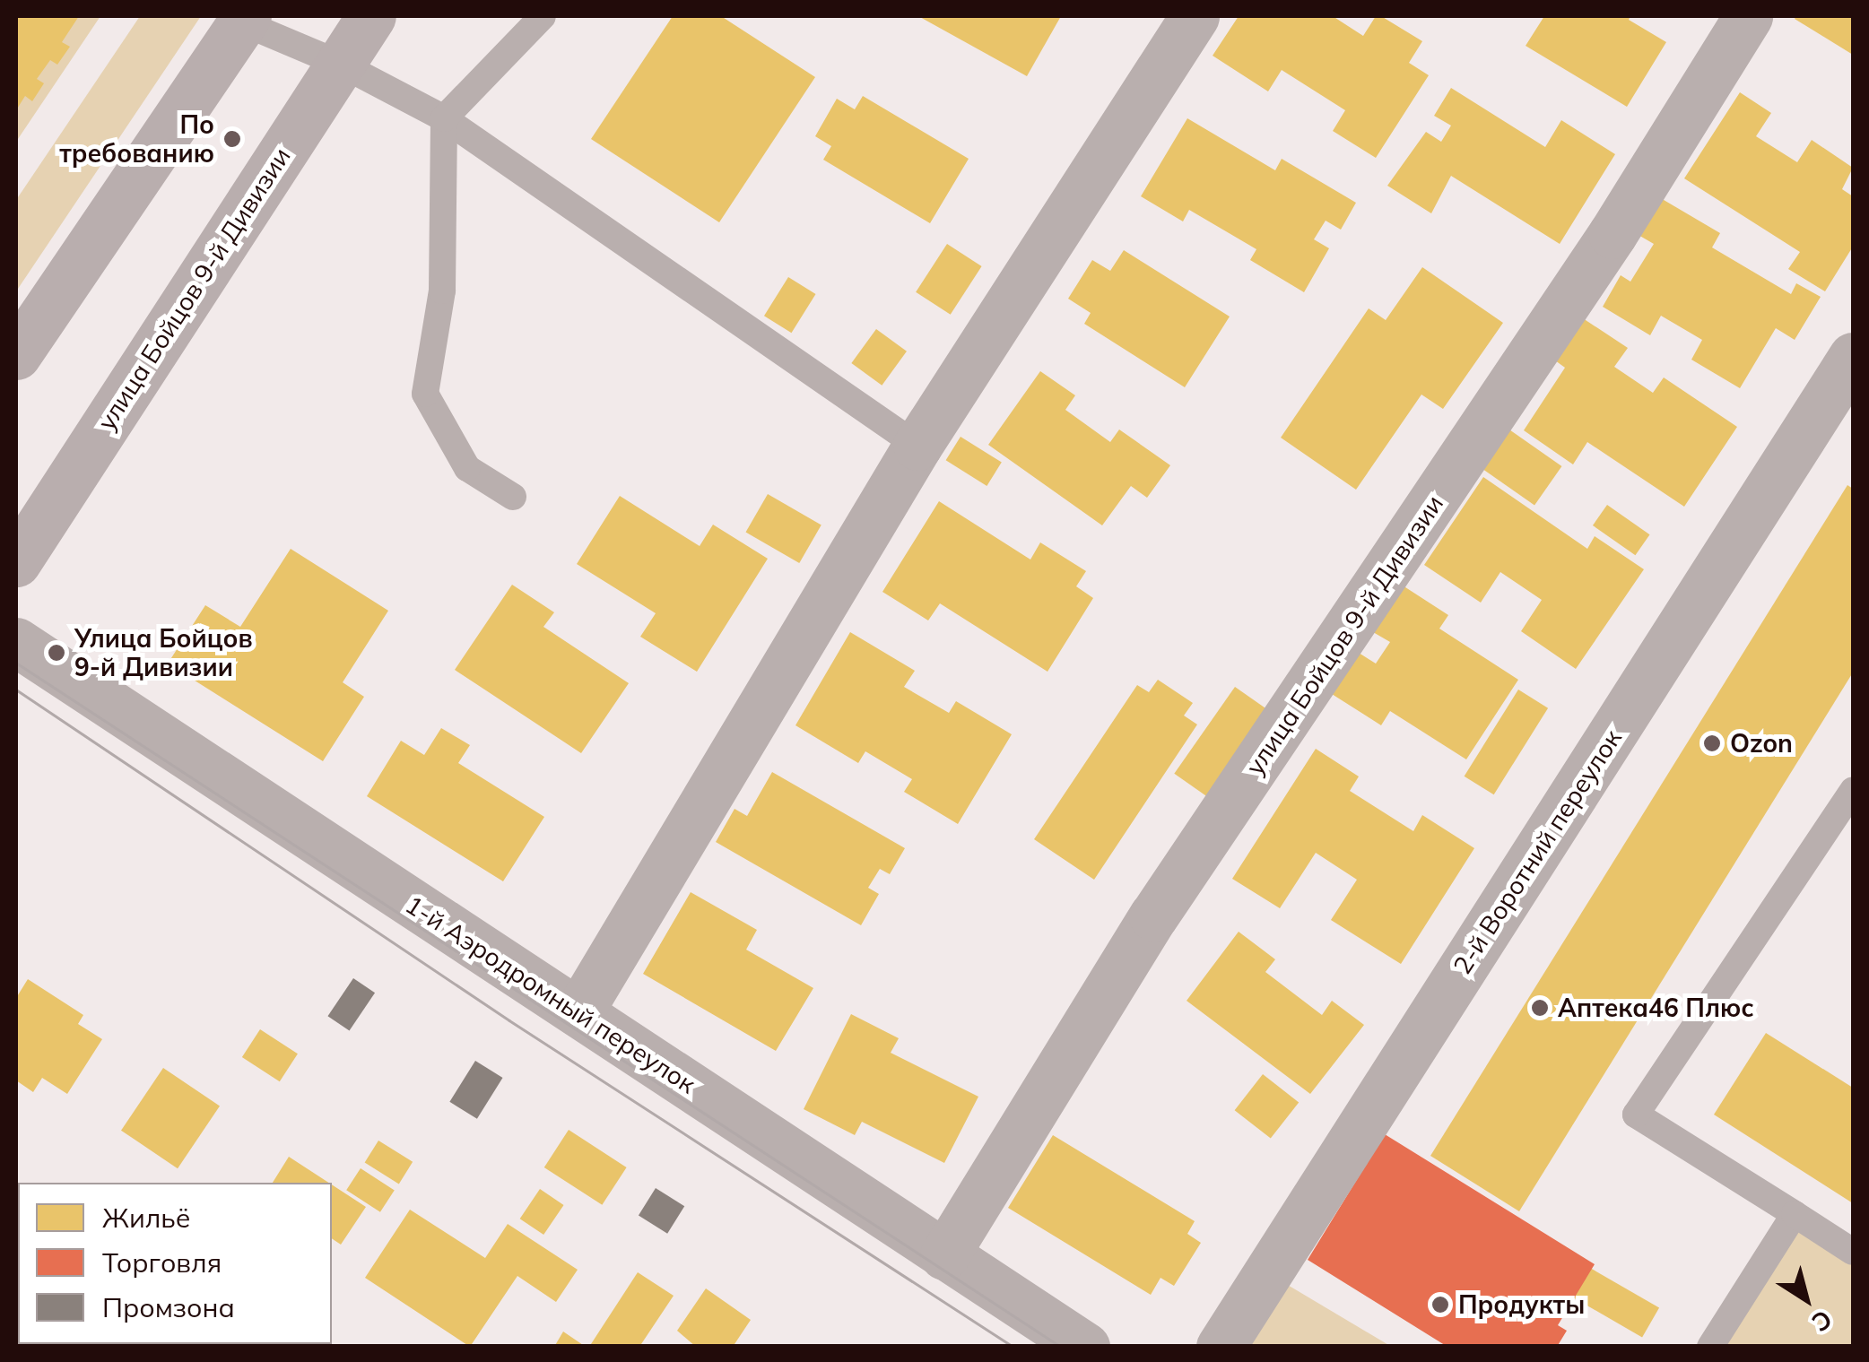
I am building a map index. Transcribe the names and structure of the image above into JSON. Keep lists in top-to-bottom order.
{
  "streets": {
    "main road": ["улица Бойцов 9-й Дивизии"],
    "street": ["2-й Воротний переулок", "1-й Аэродромный переулок"]
  },
  "crossings": [
    ["улица Бойцов 9-й Дивизии", "1-й Аэродромный переулок"]
  ],
  "places": [
    "По требованию",
    "Улица Бойцов 9-й Дивизии",
    "Ozon",
    "Аптека46 Плюс",
    "Продукты"
  ],
  "legend": ["Жильё", "Торговля", "Промзона"],
  "north": "bottom right"
}
